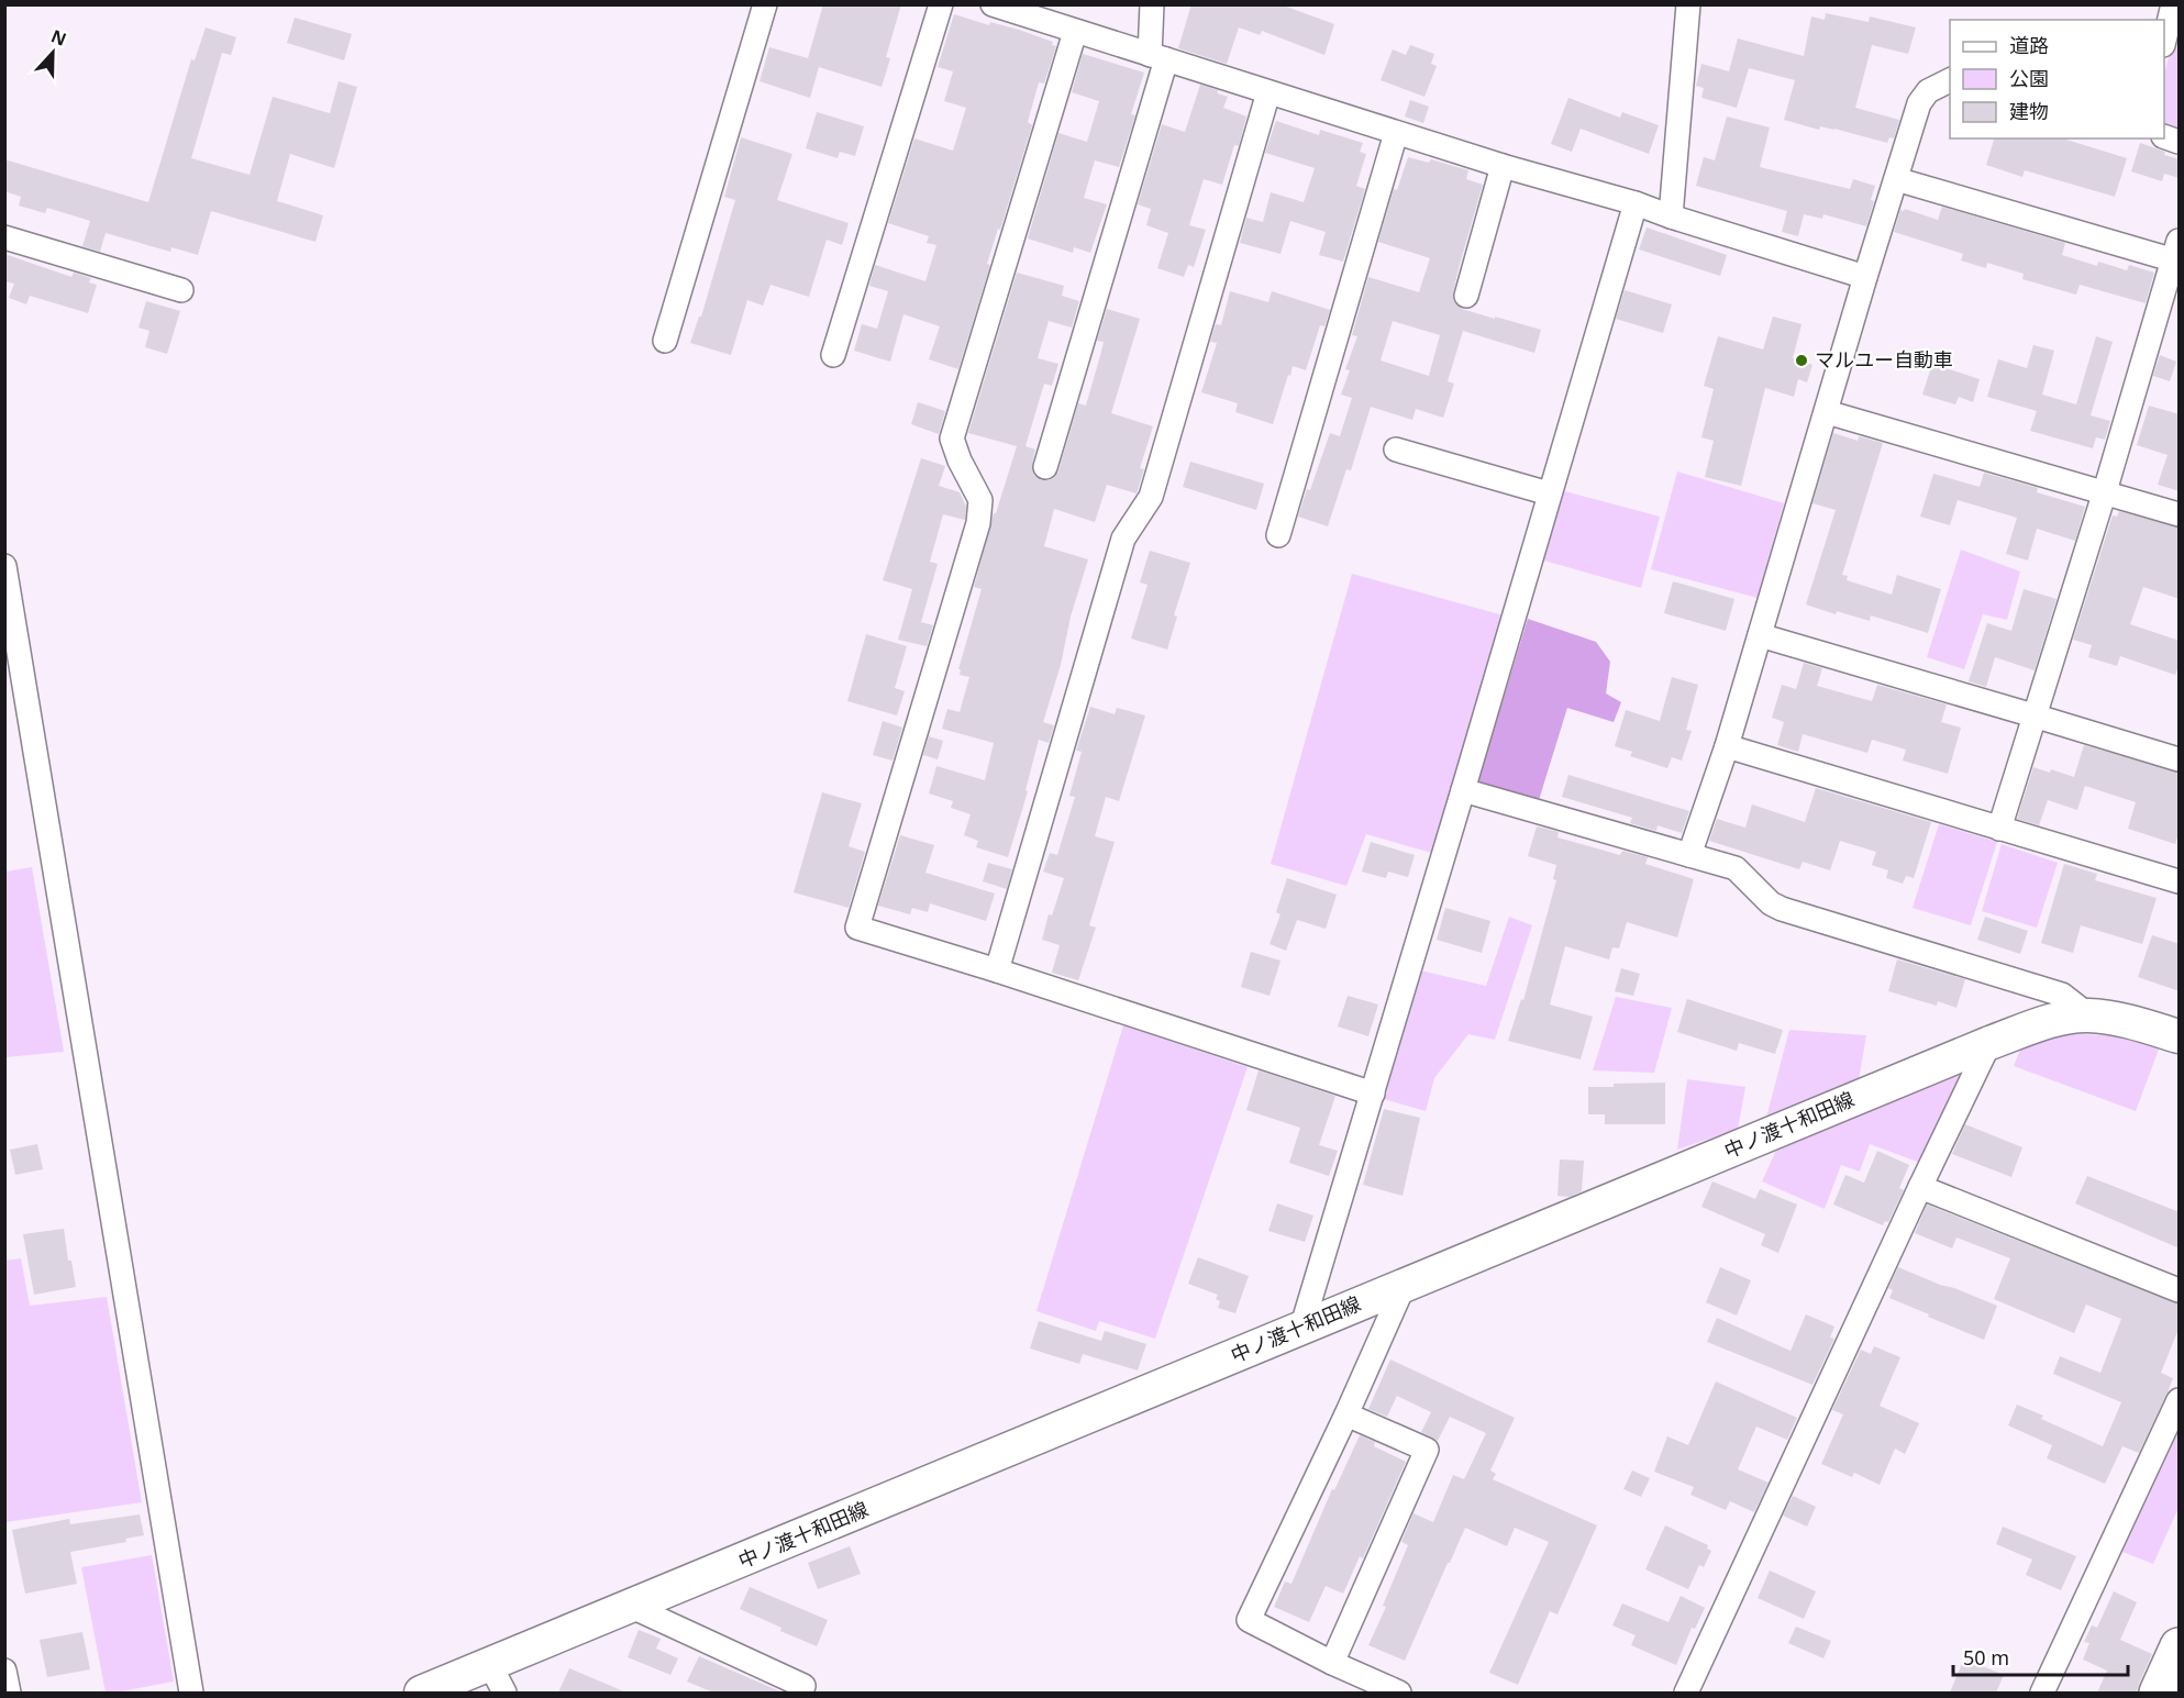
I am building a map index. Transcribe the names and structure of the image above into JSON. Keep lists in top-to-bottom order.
{
  "streets": {
    "main road": ["中ノ渡十和田線"]
  },
  "places": ["マルユー自動車"],
  "legend": ["道路", "公園", "建物"],
  "scale_bar": "50 m",
  "north": "top"
}
